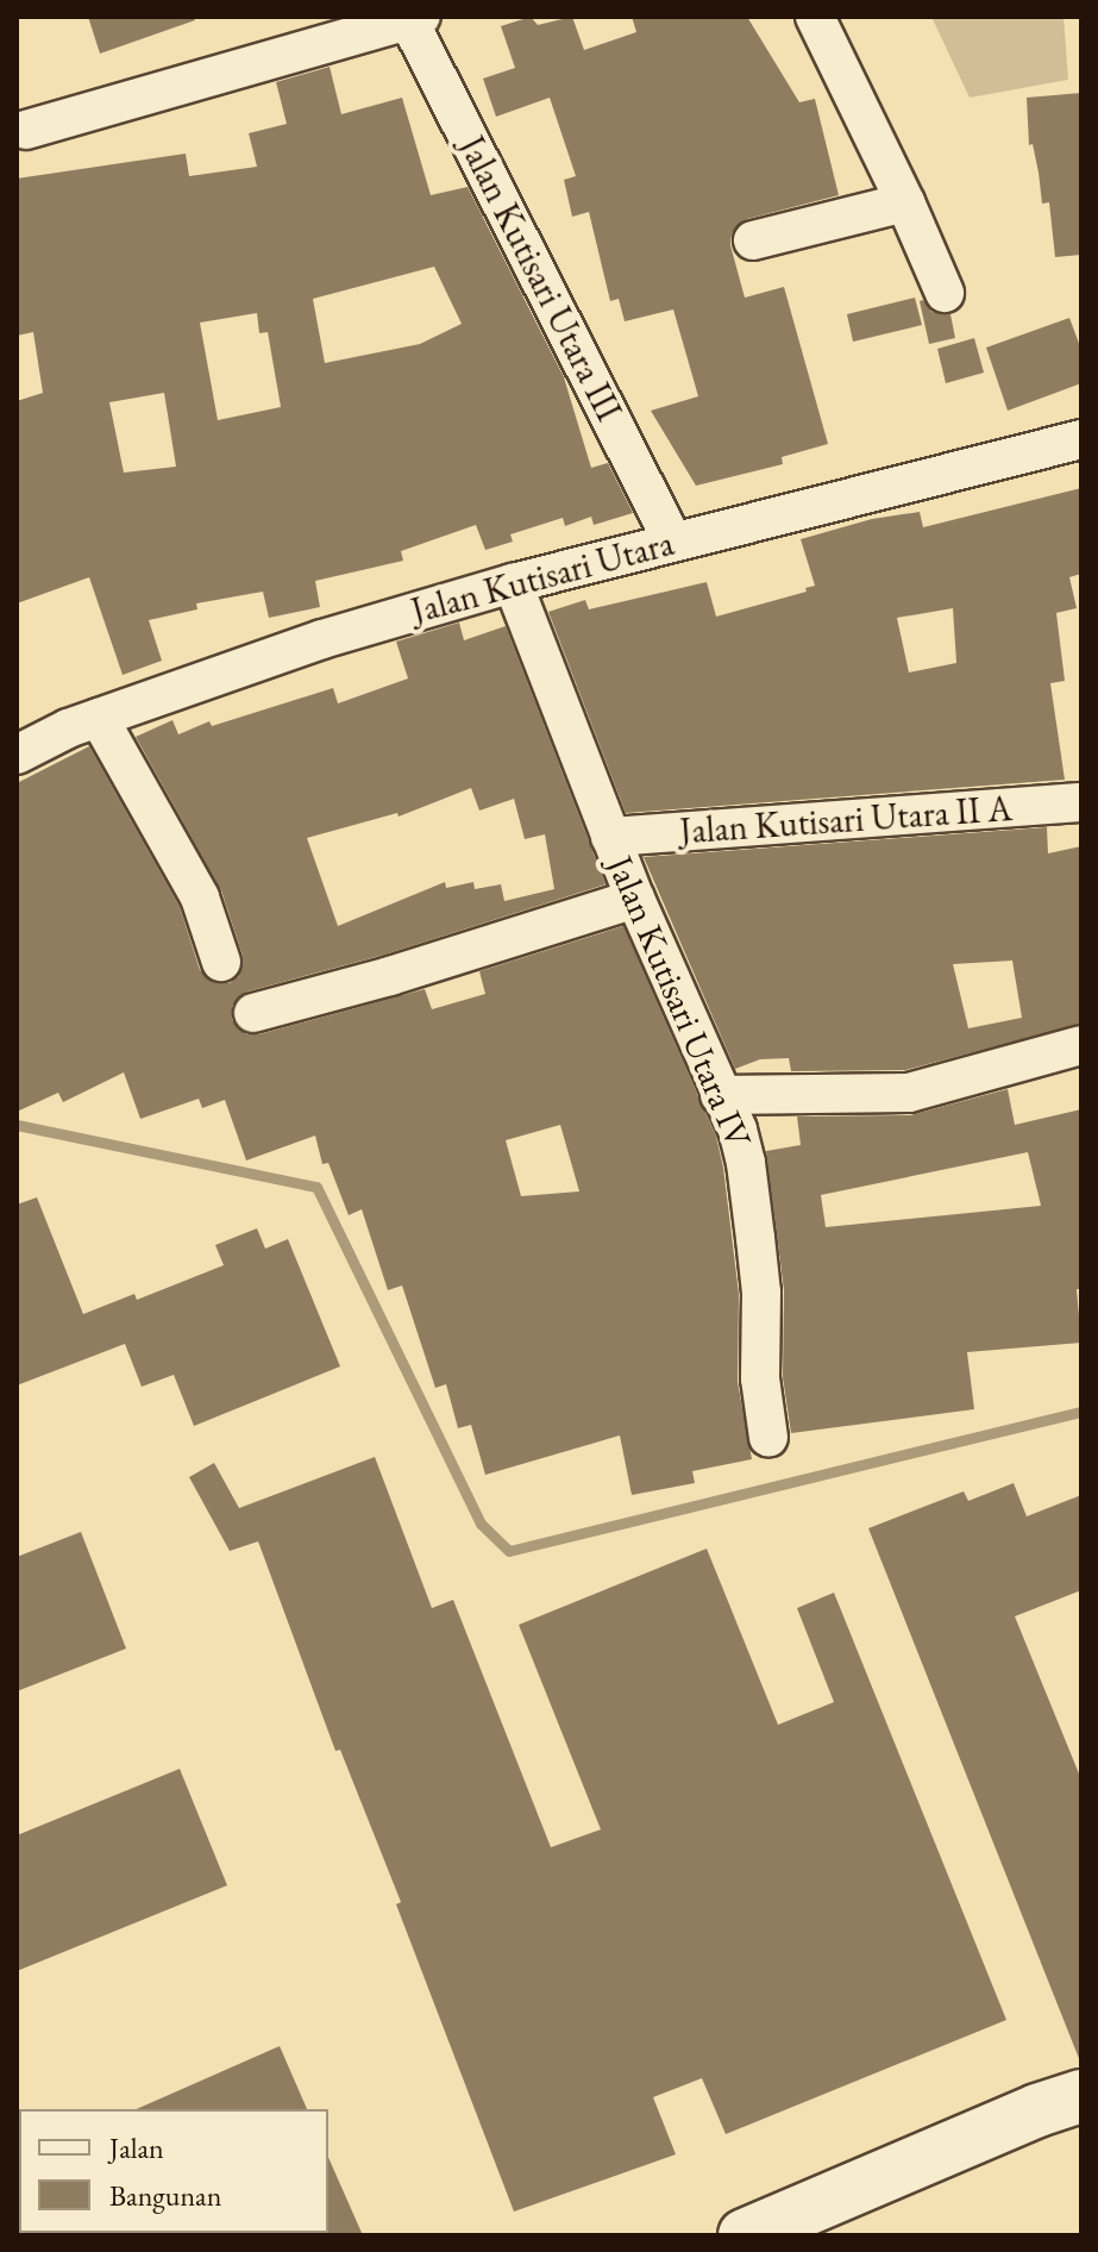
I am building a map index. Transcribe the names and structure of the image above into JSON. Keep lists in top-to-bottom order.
{
  "streets": {
    "street": [
      "Jalan Kutisari Utara III",
      "Jalan Kutisari Utara",
      "Jalan Kutisari Utara II A",
      "Jalan Kutisari Utara IV"
    ]
  },
  "crossings": [
    ["Jalan Kutisari Utara III", "Jalan Kutisari Utara"],
    ["Jalan Kutisari Utara", "Jalan Kutisari Utara IV"],
    ["Jalan Kutisari Utara II A", "Jalan Kutisari Utara IV"]
  ],
  "legend": ["Jalan", "Bangunan"]
}
